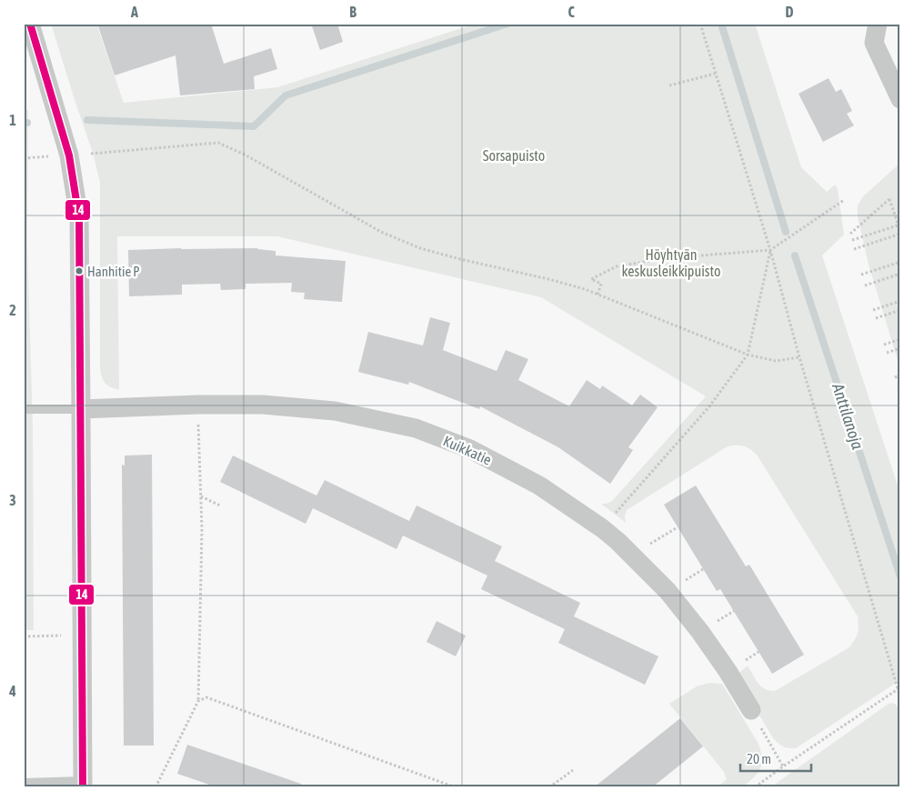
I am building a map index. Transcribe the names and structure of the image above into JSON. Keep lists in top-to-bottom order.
{
  "streets": {
    "street": ["Kuikkatie"]
  },
  "water": ["Anttilanoja"],
  "parks": ["Sorsapuisto", "Höyhtyän keskusleikkipuisto"],
  "places": ["Hanhitie P"],
  "lines": ["transit line 14"],
  "scale_bar": "20 m",
  "grid": {
    "columns": [
      "A",
      "B",
      "C",
      "D"
    ],
    "rows": [
      "1",
      "2",
      "3",
      "4"
    ]
  }
}
